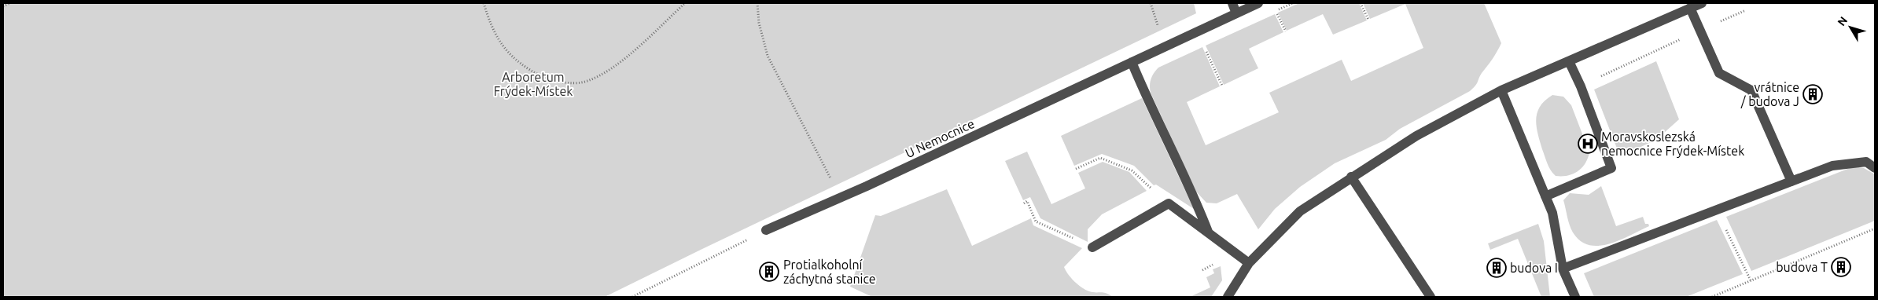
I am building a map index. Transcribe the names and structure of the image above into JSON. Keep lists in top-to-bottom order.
{
  "streets": {
    "street": ["U Nemocnice"]
  },
  "parks": ["Arboretum Frýdek-Místek"],
  "places": {
    "building": [
      "vrátnice / budova J",
      "budova T",
      "budova I",
      "Protialkoholní záchytná stanice"
    ],
    "hospital": ["Moravskoslezská nemocnice Frýdek-Místek"]
  },
  "north": "top left"
}
